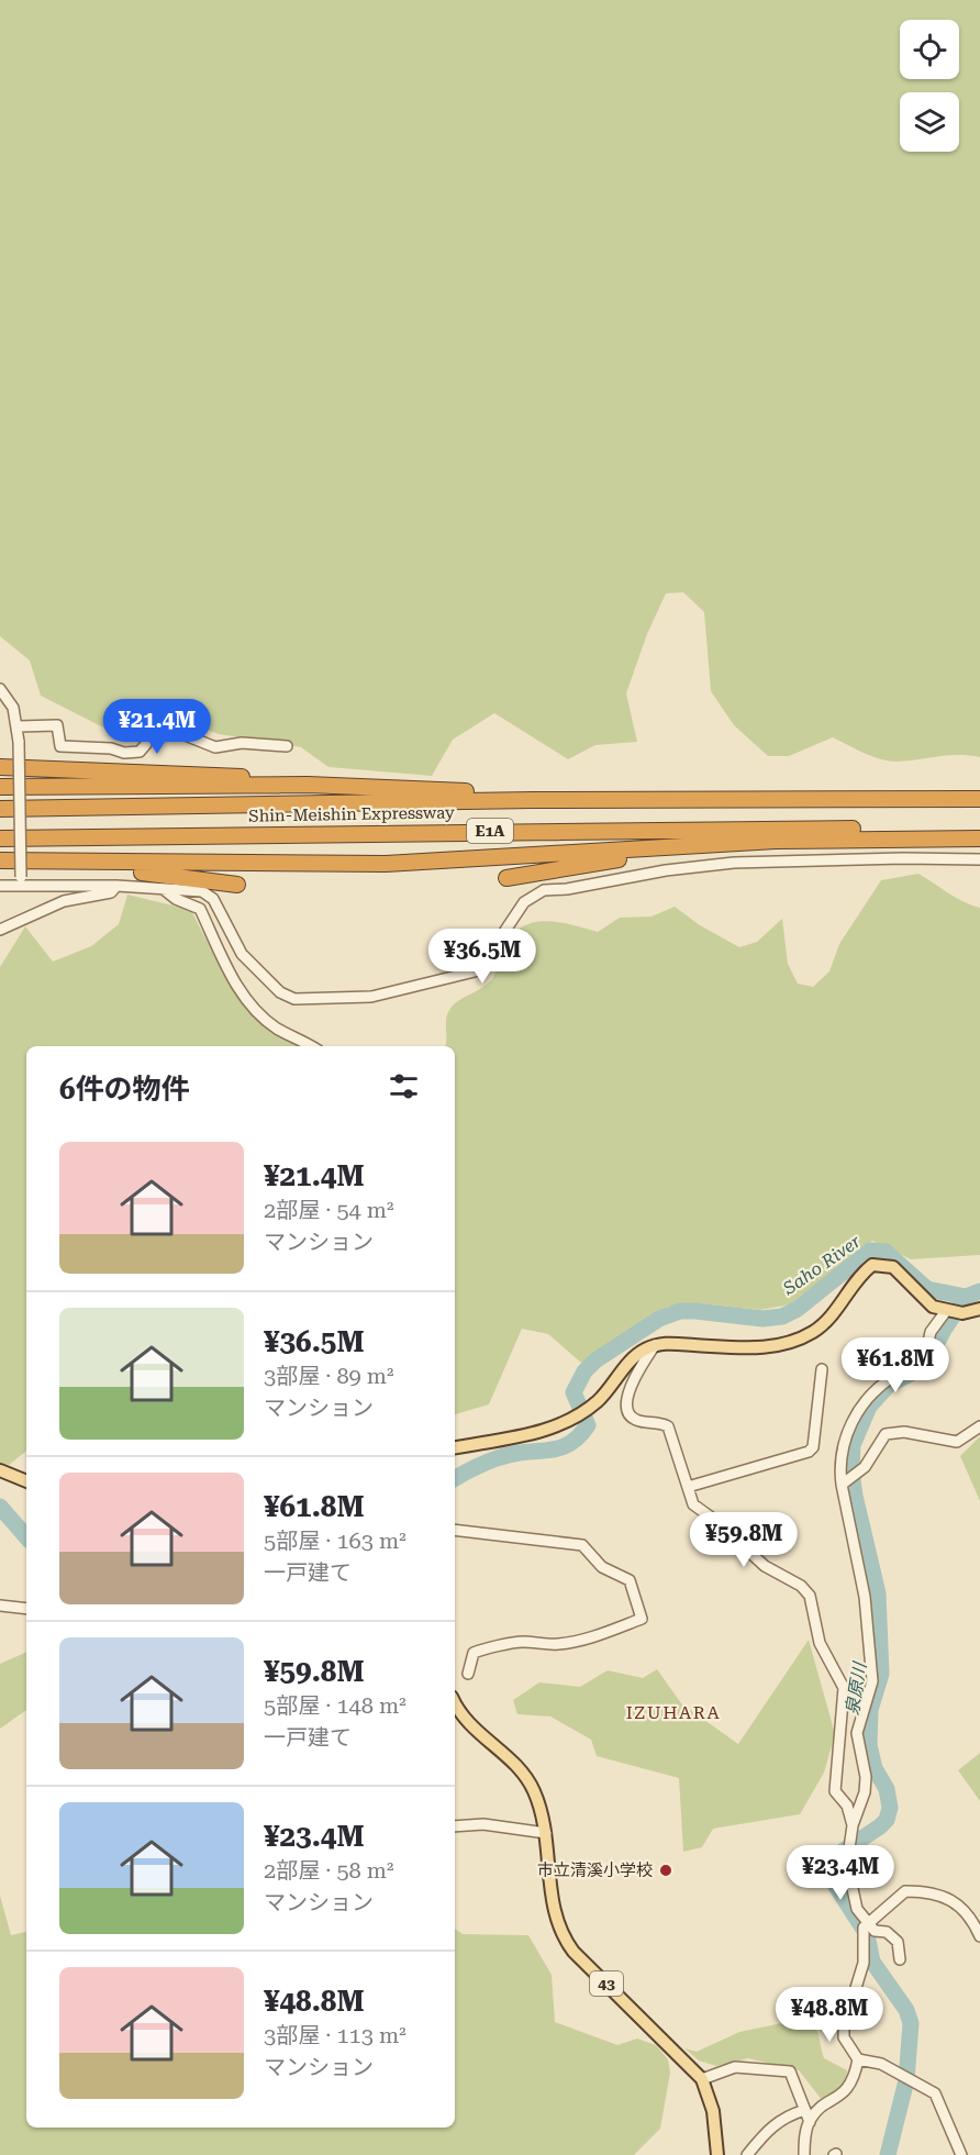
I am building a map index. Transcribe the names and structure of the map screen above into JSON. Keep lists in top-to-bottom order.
{
  "streets": {
    "highway": ["Shin-Meishin Expressway", "E1A"],
    "main road": ["43"]
  },
  "districts": ["IZUHARA"],
  "water": ["Saho River", "泉原川"],
  "places": ["市立清溪小学校"],
  "page": {
    "price": [
      "¥21.4M",
      "¥36.5M",
      "¥61.8M",
      "¥59.8M",
      "¥23.4M",
      "¥48.8M"
    ],
    "heading": "6件の物件",
    "list": [
      {
        "name": "¥21.4M",
        "note": "2部屋 · 54 m² · マンション"
      },
      {
        "name": "¥36.5M",
        "note": "3部屋 · 89 m² · マンション"
      },
      {
        "name": "¥61.8M",
        "note": "5部屋 · 163 m² · 一戸建て"
      },
      {
        "name": "¥59.8M",
        "note": "5部屋 · 148 m² · 一戸建て"
      },
      {
        "name": "¥23.4M",
        "note": "2部屋 · 58 m² · マンション"
      },
      {
        "name": "¥48.8M",
        "note": "3部屋 · 113 m² · マンション"
      }
    ]
  }
}
